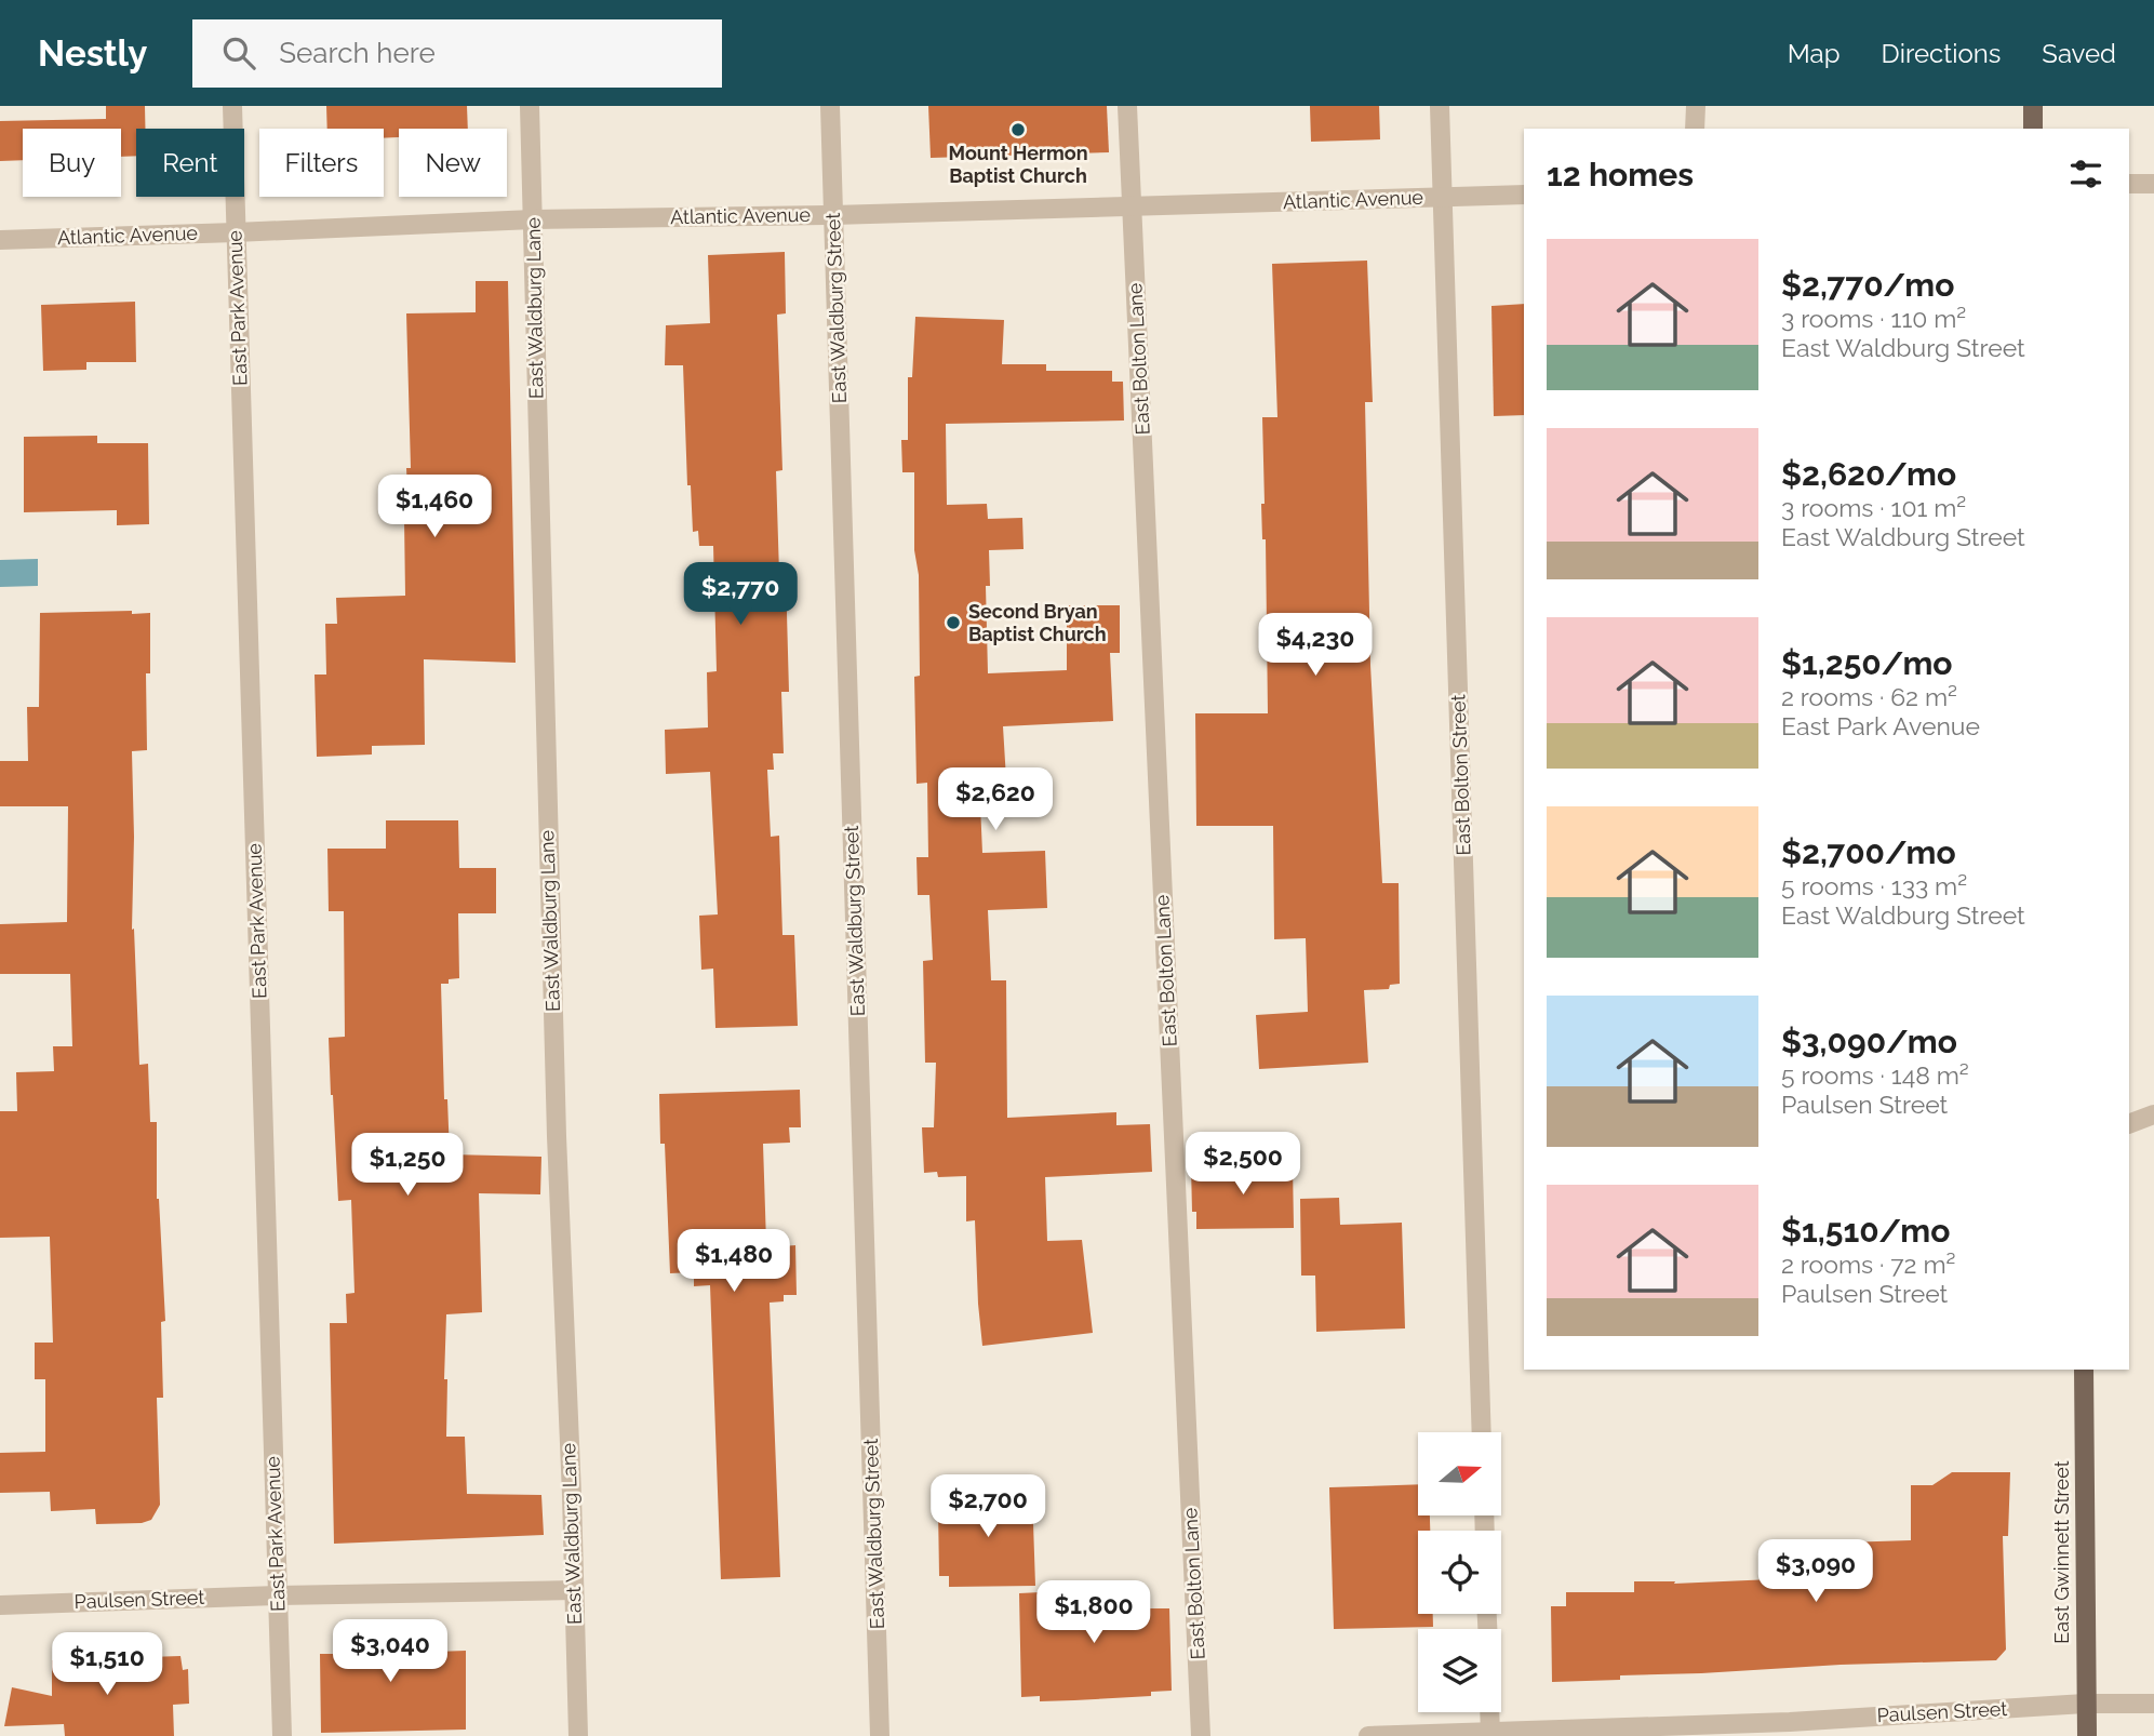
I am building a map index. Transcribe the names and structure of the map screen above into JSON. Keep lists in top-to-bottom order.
{
  "streets": {
    "main road": ["East Gwinnett Street"],
    "street": [
      "Atlantic Avenue",
      "East Park Avenue",
      "East Waldburg Lane",
      "East Waldburg Street",
      "East Bolton Lane",
      "East Bolton Street",
      "Paulsen Street"
    ]
  },
  "crossings": [
    ["Atlantic Avenue", "East Park Avenue"],
    ["Atlantic Avenue", "East Waldburg Lane"],
    ["Atlantic Avenue", "East Waldburg Street"],
    ["Atlantic Avenue", "East Bolton Lane"],
    ["Atlantic Avenue", "East Bolton Street"],
    ["East Park Avenue", "Paulsen Street"],
    ["East Waldburg Lane", "Paulsen Street"],
    ["East Gwinnett Street", "Paulsen Street"]
  ],
  "places": ["Mount Hermon Baptist Church", "Second Bryan Baptist Church"],
  "north": "right",
  "page": {
    "header": "Nestly",
    "search": "Search here",
    "nav": ["Map", "Directions", "Saved"],
    "chip": [
      "Buy",
      "Rent",
      "Filters",
      "New"
    ],
    "heading": "12 homes",
    "list": [
      {
        "name": "$2,770/mo",
        "note": "3 rooms · 110 m² · East Waldburg Street"
      },
      {
        "name": "$2,620/mo",
        "note": "3 rooms · 101 m² · East Waldburg Street"
      },
      {
        "name": "$1,250/mo",
        "note": "2 rooms · 62 m² · East Park Avenue"
      },
      {
        "name": "$2,700/mo",
        "note": "5 rooms · 133 m² · East Waldburg Street"
      },
      {
        "name": "$3,090/mo",
        "note": "5 rooms · 148 m² · Paulsen Street"
      },
      {
        "name": "$1,510/mo",
        "note": "2 rooms · 72 m² · Paulsen Street"
      }
    ],
    "price": [
      "$1,460",
      "$2,770",
      "$4,230",
      "$2,620",
      "$2,500",
      "$1,250",
      "$1,480",
      "$2,700",
      "$3,090",
      "$1,800",
      "$3,040",
      "$1,510"
    ]
  }
}
